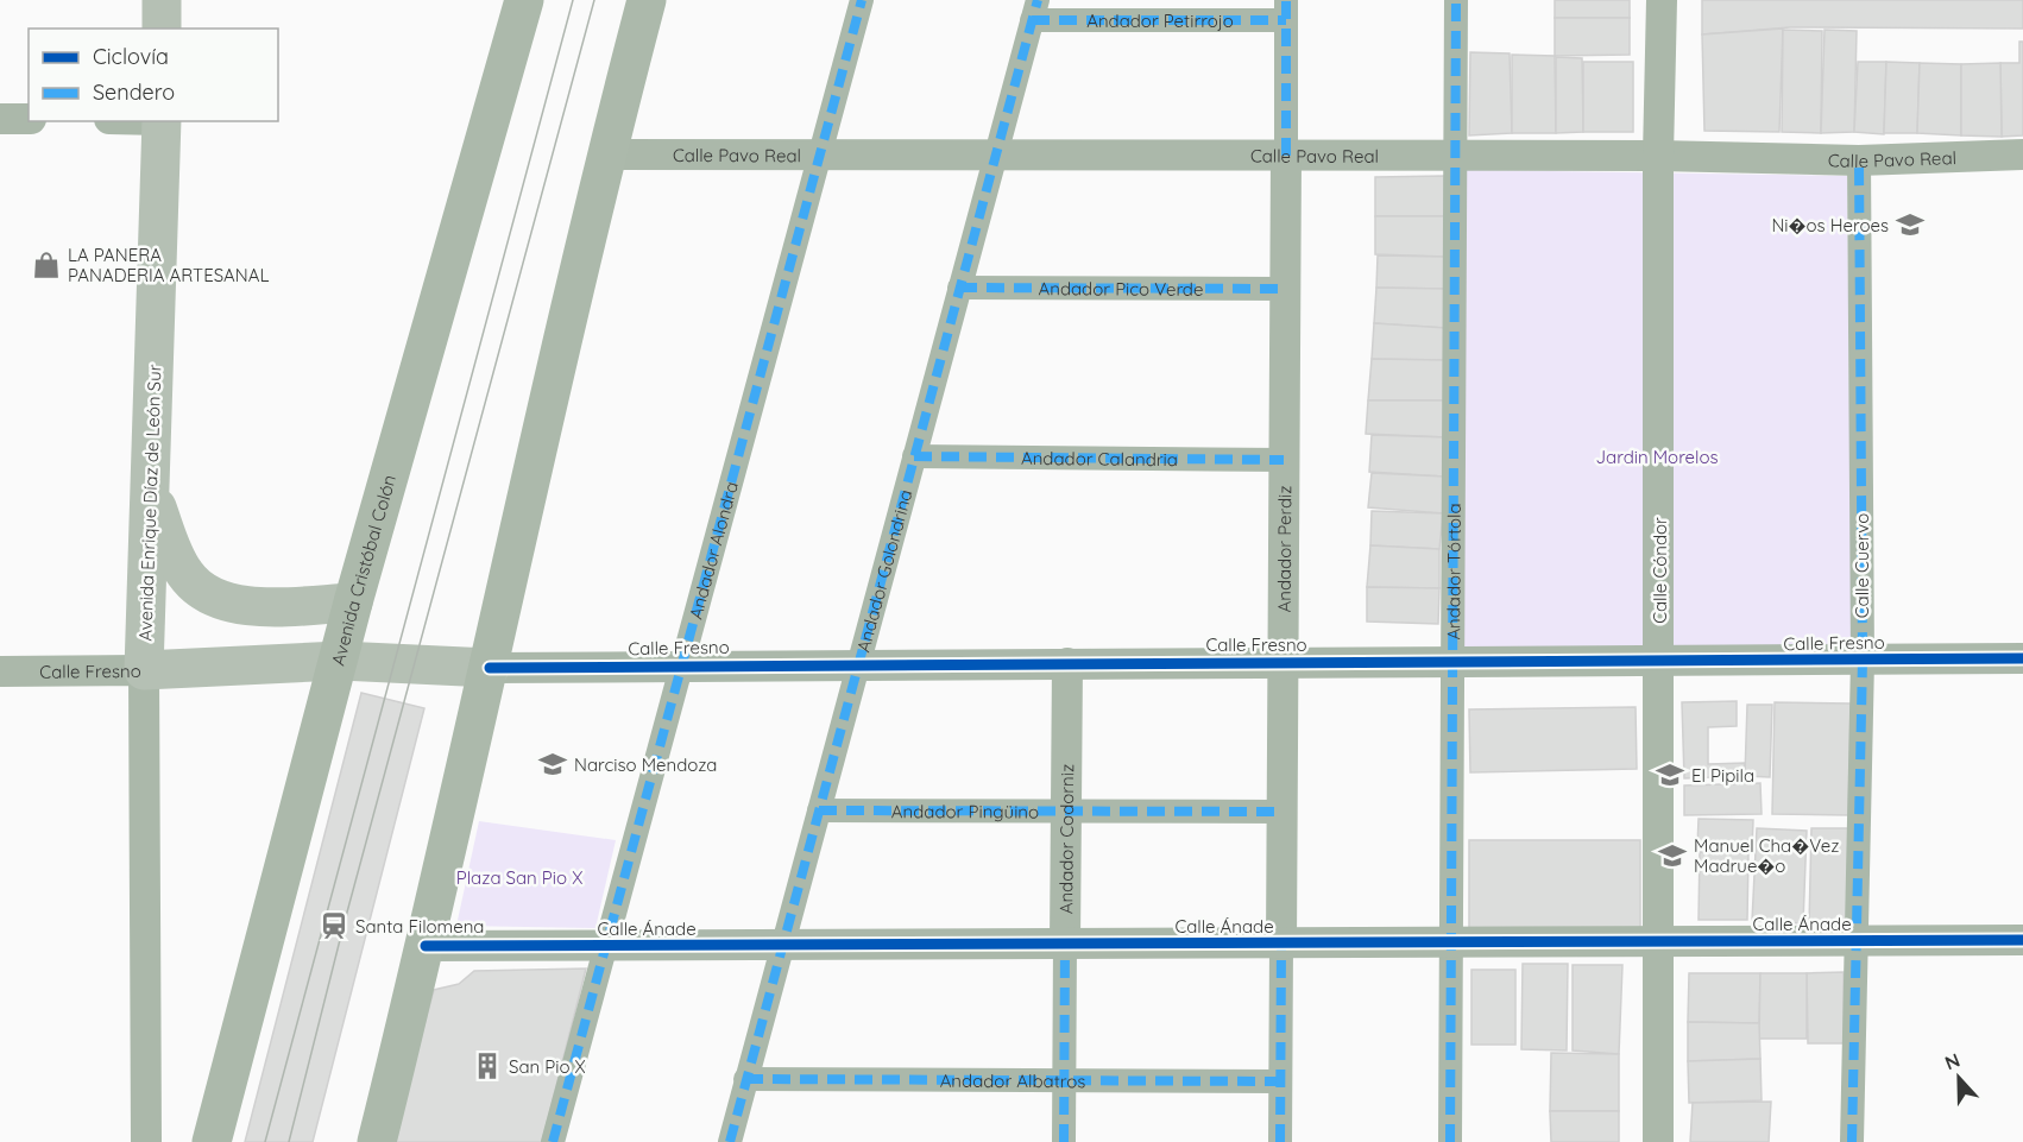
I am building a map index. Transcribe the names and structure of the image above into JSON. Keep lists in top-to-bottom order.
{
  "streets": {
    "main road": ["Avenida Enrique Díaz de León Sur", "Avenida Cristóbal Colón", "Calle Fresno"],
    "street": [
      "Andador Petirrojo",
      "Calle Pavo Real",
      "Andador Pico Verde",
      "Andador Calandria",
      "Andador Perdiz",
      "Andador Alondra",
      "Calle Cuervo",
      "Andador Golondrina",
      "Andador Tórtola",
      "Calle Cóndor",
      "Andador Pingüino",
      "Andador Codorniz",
      "Calle Ánade",
      "Andador Albatros"
    ]
  },
  "crossings": [
    ["Andador Petirrojo", "Andador Perdiz"],
    ["Andador Petirrojo", "Andador Golondrina"],
    ["Calle Pavo Real", "Andador Perdiz"],
    ["Calle Pavo Real", "Andador Alondra"],
    ["Calle Pavo Real", "Calle Cuervo"],
    ["Calle Pavo Real", "Andador Golondrina"],
    ["Calle Pavo Real", "Andador Tórtola"],
    ["Calle Pavo Real", "Calle Cóndor"],
    ["Andador Pico Verde", "Andador Perdiz"],
    ["Andador Pico Verde", "Andador Golondrina"],
    ["Andador Calandria", "Andador Perdiz"],
    ["Andador Calandria", "Andador Golondrina"],
    ["Avenida Enrique Díaz de León Sur", "Calle Fresno"],
    ["Andador Perdiz", "Calle Fresno"],
    ["Andador Perdiz", "Andador Pingüino"],
    ["Andador Perdiz", "Calle Ánade"],
    ["Andador Perdiz", "Andador Albatros"],
    ["Andador Alondra", "Calle Fresno"],
    ["Andador Alondra", "Calle Ánade"],
    ["Calle Cuervo", "Calle Fresno"],
    ["Calle Cuervo", "Calle Ánade"],
    ["Avenida Cristóbal Colón", "Calle Fresno"],
    ["Andador Golondrina", "Calle Fresno"],
    ["Andador Golondrina", "Andador Pingüino"],
    ["Andador Golondrina", "Calle Ánade"],
    ["Andador Golondrina", "Andador Albatros"],
    ["Andador Tórtola", "Calle Fresno"],
    ["Andador Tórtola", "Calle Ánade"],
    ["Calle Cóndor", "Calle Fresno"],
    ["Calle Cóndor", "Calle Ánade"],
    ["Calle Fresno", "Andador Codorniz"],
    ["Andador Pingüino", "Andador Codorniz"],
    ["Andador Codorniz", "Calle Ánade"],
    ["Andador Codorniz", "Andador Albatros"]
  ],
  "parks": ["Jardin Morelos", "Plaza San Pio X"],
  "places": {
    "school or university": [
      "Ni�os Heroes",
      "Narciso Mendoza",
      "El Pipila",
      "Manuel Cha�Vez Madrue�o"
    ],
    "shop": ["LA PANERA PANADERIA ARTESANAL"],
    "station": ["Santa Filomena"],
    "building": ["San Pio X"]
  },
  "legend": ["Ciclovía", "Sendero"],
  "north": "top"
}
